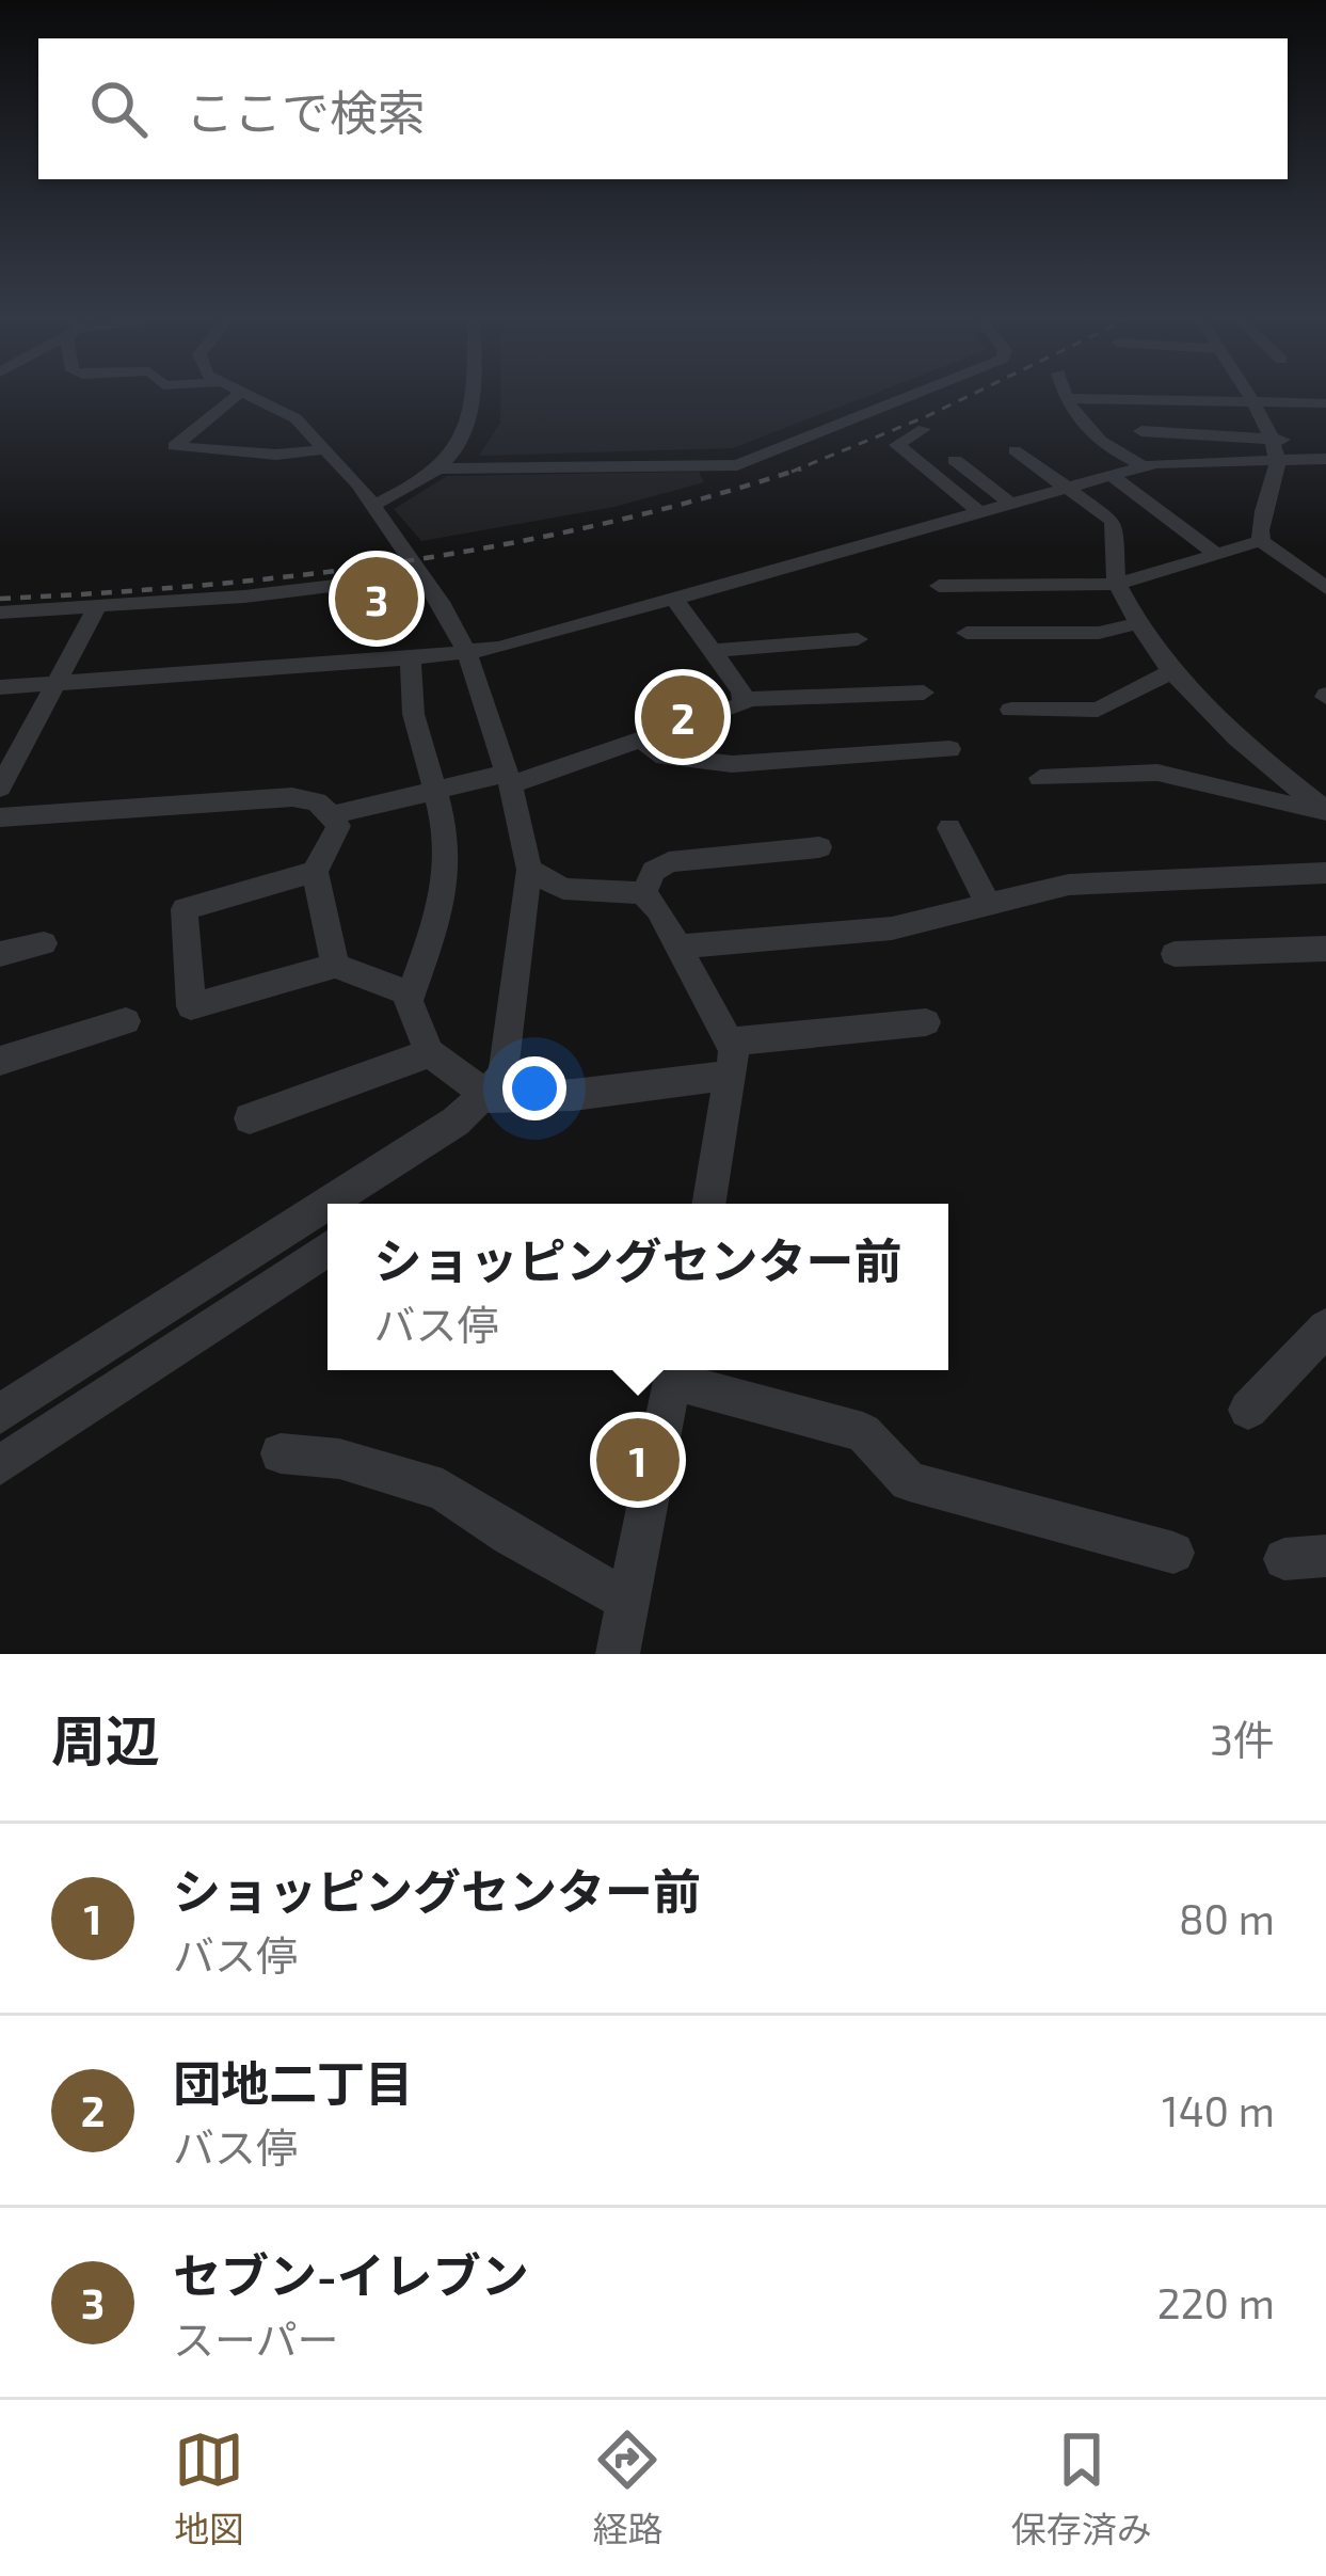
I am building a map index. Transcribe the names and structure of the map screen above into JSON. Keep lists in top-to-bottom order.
{
  "page": {
    "search": "ここで検索",
    "pins": ["3", "2", "1"],
    "popup": ["ショッピングセンター前", "バス停"],
    "heading": ["周辺", "3件"],
    "list": [
      {
        "mark": "1",
        "name": "ショッピングセンター前",
        "note": "バス停",
        "value": "80 m"
      },
      {
        "mark": "2",
        "name": "団地二丁目",
        "note": "バス停",
        "value": "140 m"
      },
      {
        "mark": "3",
        "name": "セブン-イレブン",
        "note": "スーパー",
        "value": "220 m"
      }
    ],
    "nav": ["地図", "経路", "保存済み"]
  }
}
